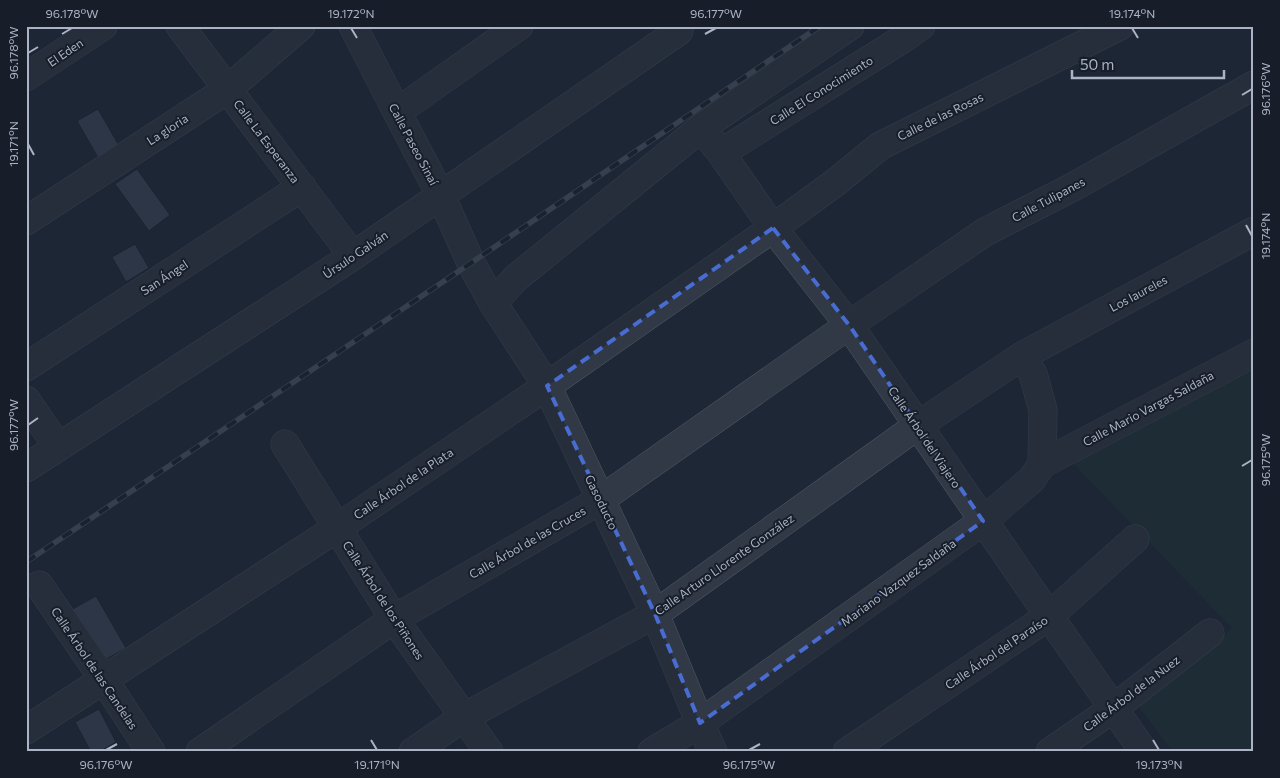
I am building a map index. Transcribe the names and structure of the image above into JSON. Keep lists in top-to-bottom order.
{
  "streets": {
    "street": [
      "El Eden",
      "Calle El Conocimiento",
      "Calle de las Rosas",
      "La gloria",
      "Calle La Esperanza",
      "Calle Paseo Sinaí",
      "Calle Tulipanes",
      "Úrsulo Galván",
      "San Ángel",
      "Los laureles",
      "Calle Mario Vargas Saldaña",
      "Calle Árbol del Viajero",
      "Calle Árbol de la Plata",
      "Gasoducto",
      "Calle Árbol de las Cruces",
      "Calle Arturo Llorente González",
      "Mariano Vazquez Saldaña",
      "Calle Árbol de los Piñones",
      "Calle Árbol del Paraíso",
      "Calle Árbol de las Candelas",
      "Calle Árbol de la Nuez"
    ]
  },
  "crossings": [
    ["Calle El Conocimiento", "Calle Árbol del Viajero"],
    ["Calle de las Rosas", "Calle Árbol del Viajero"],
    ["Calle de las Rosas", "Calle Árbol de la Plata"],
    ["La gloria", "Calle La Esperanza"],
    ["Calle La Esperanza", "Úrsulo Galván"],
    ["Calle La Esperanza", "San Ángel"],
    ["Calle Paseo Sinaí", "Úrsulo Galván"],
    ["Calle Paseo Sinaí", "Gasoducto"],
    ["Calle Tulipanes", "Calle Árbol del Viajero"],
    ["Calle Tulipanes", "Calle Árbol de las Cruces"],
    ["Los laureles", "Calle Arturo Llorente González"],
    ["Calle Mario Vargas Saldaña", "Mariano Vazquez Saldaña"],
    ["Calle Árbol del Viajero", "Calle Árbol de la Plata"],
    ["Calle Árbol del Viajero", "Calle Árbol de las Cruces"],
    ["Calle Árbol del Viajero", "Calle Arturo Llorente González"],
    ["Calle Árbol del Viajero", "Mariano Vazquez Saldaña"],
    ["Calle Árbol del Viajero", "Calle Árbol del Paraíso"],
    ["Calle Árbol del Viajero", "Calle Árbol de la Nuez"],
    ["Calle Árbol de la Plata", "Gasoducto"],
    ["Calle Árbol de la Plata", "Calle Árbol de los Piñones"],
    ["Calle Árbol de la Plata", "Calle Árbol de las Candelas"],
    ["Gasoducto", "Calle Árbol de las Cruces"],
    ["Gasoducto", "Calle Arturo Llorente González"],
    ["Gasoducto", "Mariano Vazquez Saldaña"],
    ["Calle Árbol de las Cruces", "Calle Árbol de los Piñones"],
    ["Calle Arturo Llorente González", "Calle Árbol de los Piñones"]
  ],
  "scale_bar": "50 m",
  "coordinates": [
    "96.178°W",
    "19.172°N",
    "96.177°W",
    "19.174°N",
    "96.176°W",
    "19.171°N",
    "96.175°W",
    "19.173°N"
  ]
}
